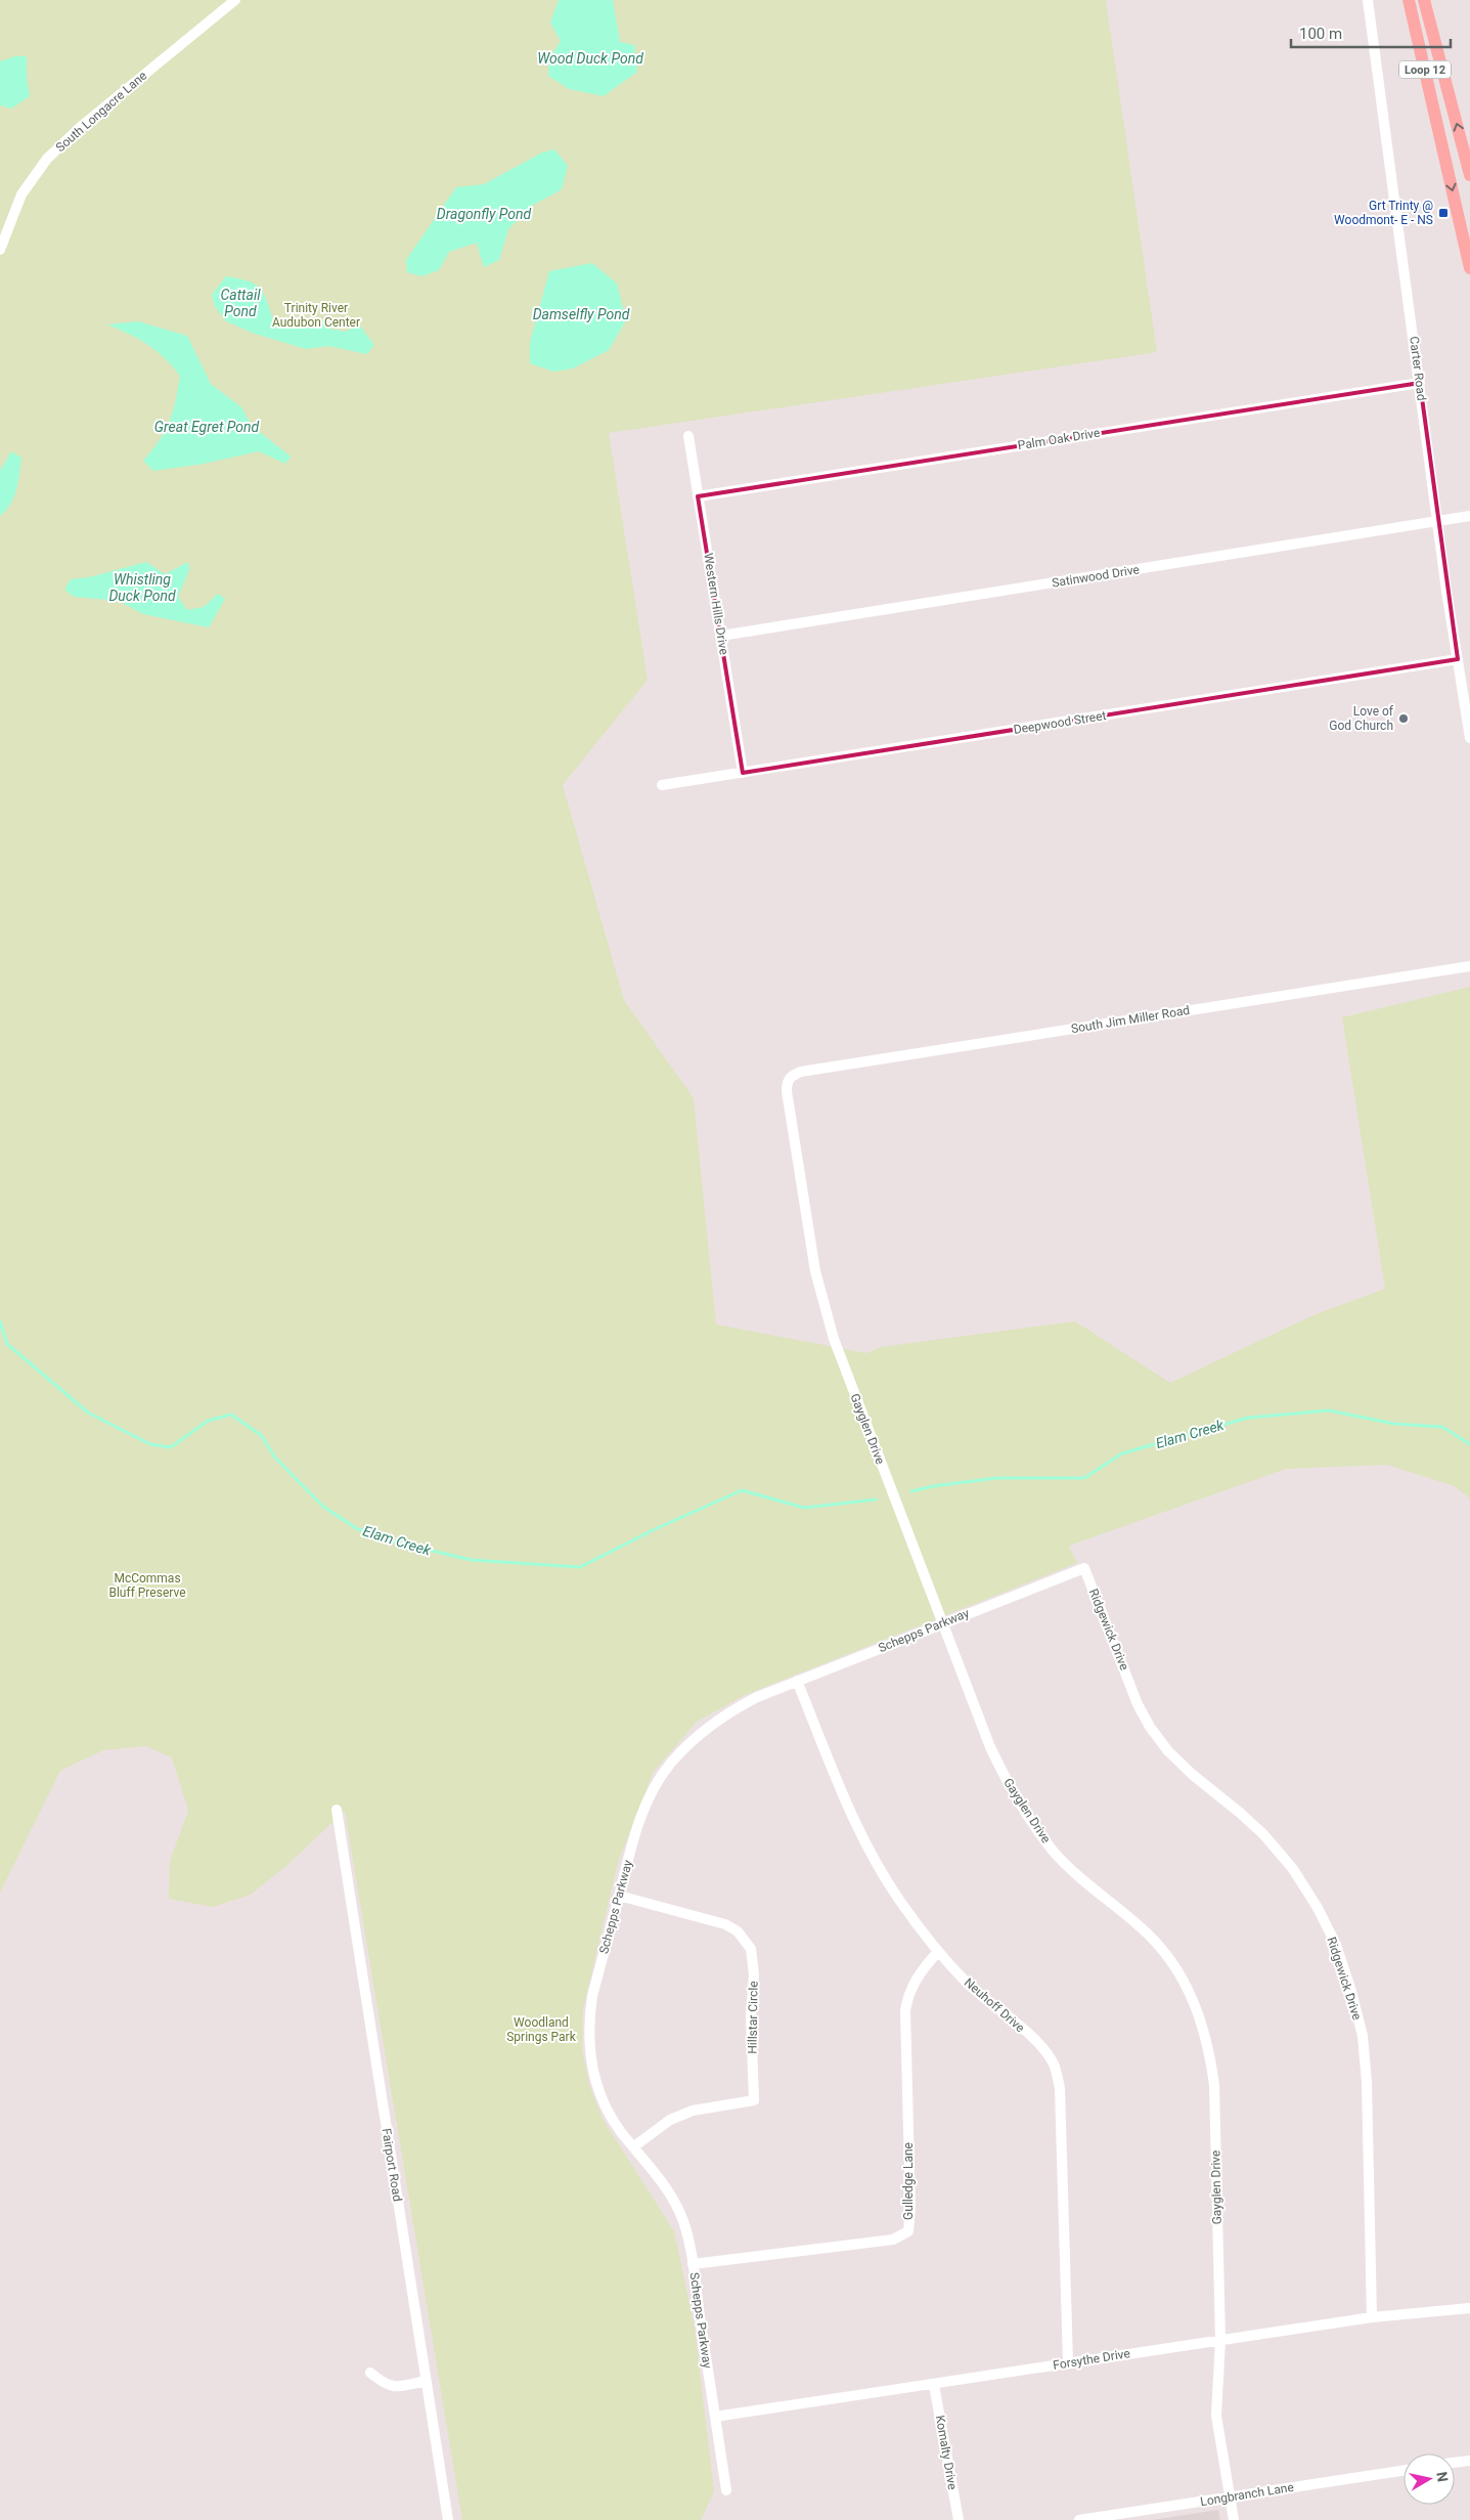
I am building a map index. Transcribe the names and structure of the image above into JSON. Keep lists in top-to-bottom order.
{
  "streets": {
    "main road": ["Loop 12"],
    "street": [
      "South Longacre Lane",
      "Carter Road",
      "Palm Oak Drive",
      "Satinwood Drive",
      "Western Hills Drive",
      "Deepwood Street",
      "South Jim Miller Road",
      "Gayglen Drive",
      "Ridgewick Drive",
      "Schepps Parkway",
      "Neuhoff Drive",
      "Hillstar Circle",
      "Fairport Road",
      "Gulledge Lane",
      "Forsythe Drive",
      "Komalty Drive",
      "Longbranch Lane"
    ]
  },
  "crossings": [
    ["Carter Road", "Palm Oak Drive"],
    ["Carter Road", "Satinwood Drive"],
    ["Carter Road", "Deepwood Street"],
    ["Palm Oak Drive", "Western Hills Drive"],
    ["Satinwood Drive", "Western Hills Drive"],
    ["Western Hills Drive", "Deepwood Street"],
    ["South Jim Miller Road", "Gayglen Drive"],
    ["Gayglen Drive", "Schepps Parkway"],
    ["Gayglen Drive", "Forsythe Drive"],
    ["Gayglen Drive", "Longbranch Lane"],
    ["Ridgewick Drive", "Schepps Parkway"],
    ["Ridgewick Drive", "Forsythe Drive"],
    ["Schepps Parkway", "Neuhoff Drive"],
    ["Schepps Parkway", "Hillstar Circle"],
    ["Schepps Parkway", "Gulledge Lane"],
    ["Schepps Parkway", "Forsythe Drive"],
    ["Neuhoff Drive", "Gulledge Lane"],
    ["Neuhoff Drive", "Forsythe Drive"],
    ["Forsythe Drive", "Komalty Drive"]
  ],
  "water": [
    "Wood Duck Pond",
    "Dragonfly Pond",
    "Cattail Pond",
    "Damselfly Pond",
    "Great Egret Pond",
    "Whistling Duck Pond",
    "Elam Creek"
  ],
  "parks": ["Trinity River Audubon Center", "McCommas Bluff Preserve", "Woodland Springs Park"],
  "places": {
    "transit": ["Grt Trinty @ Woodmont- E - NS"],
    "other": ["Love of God Church"]
  },
  "scale_bar": "100 m",
  "north": "right"
}
